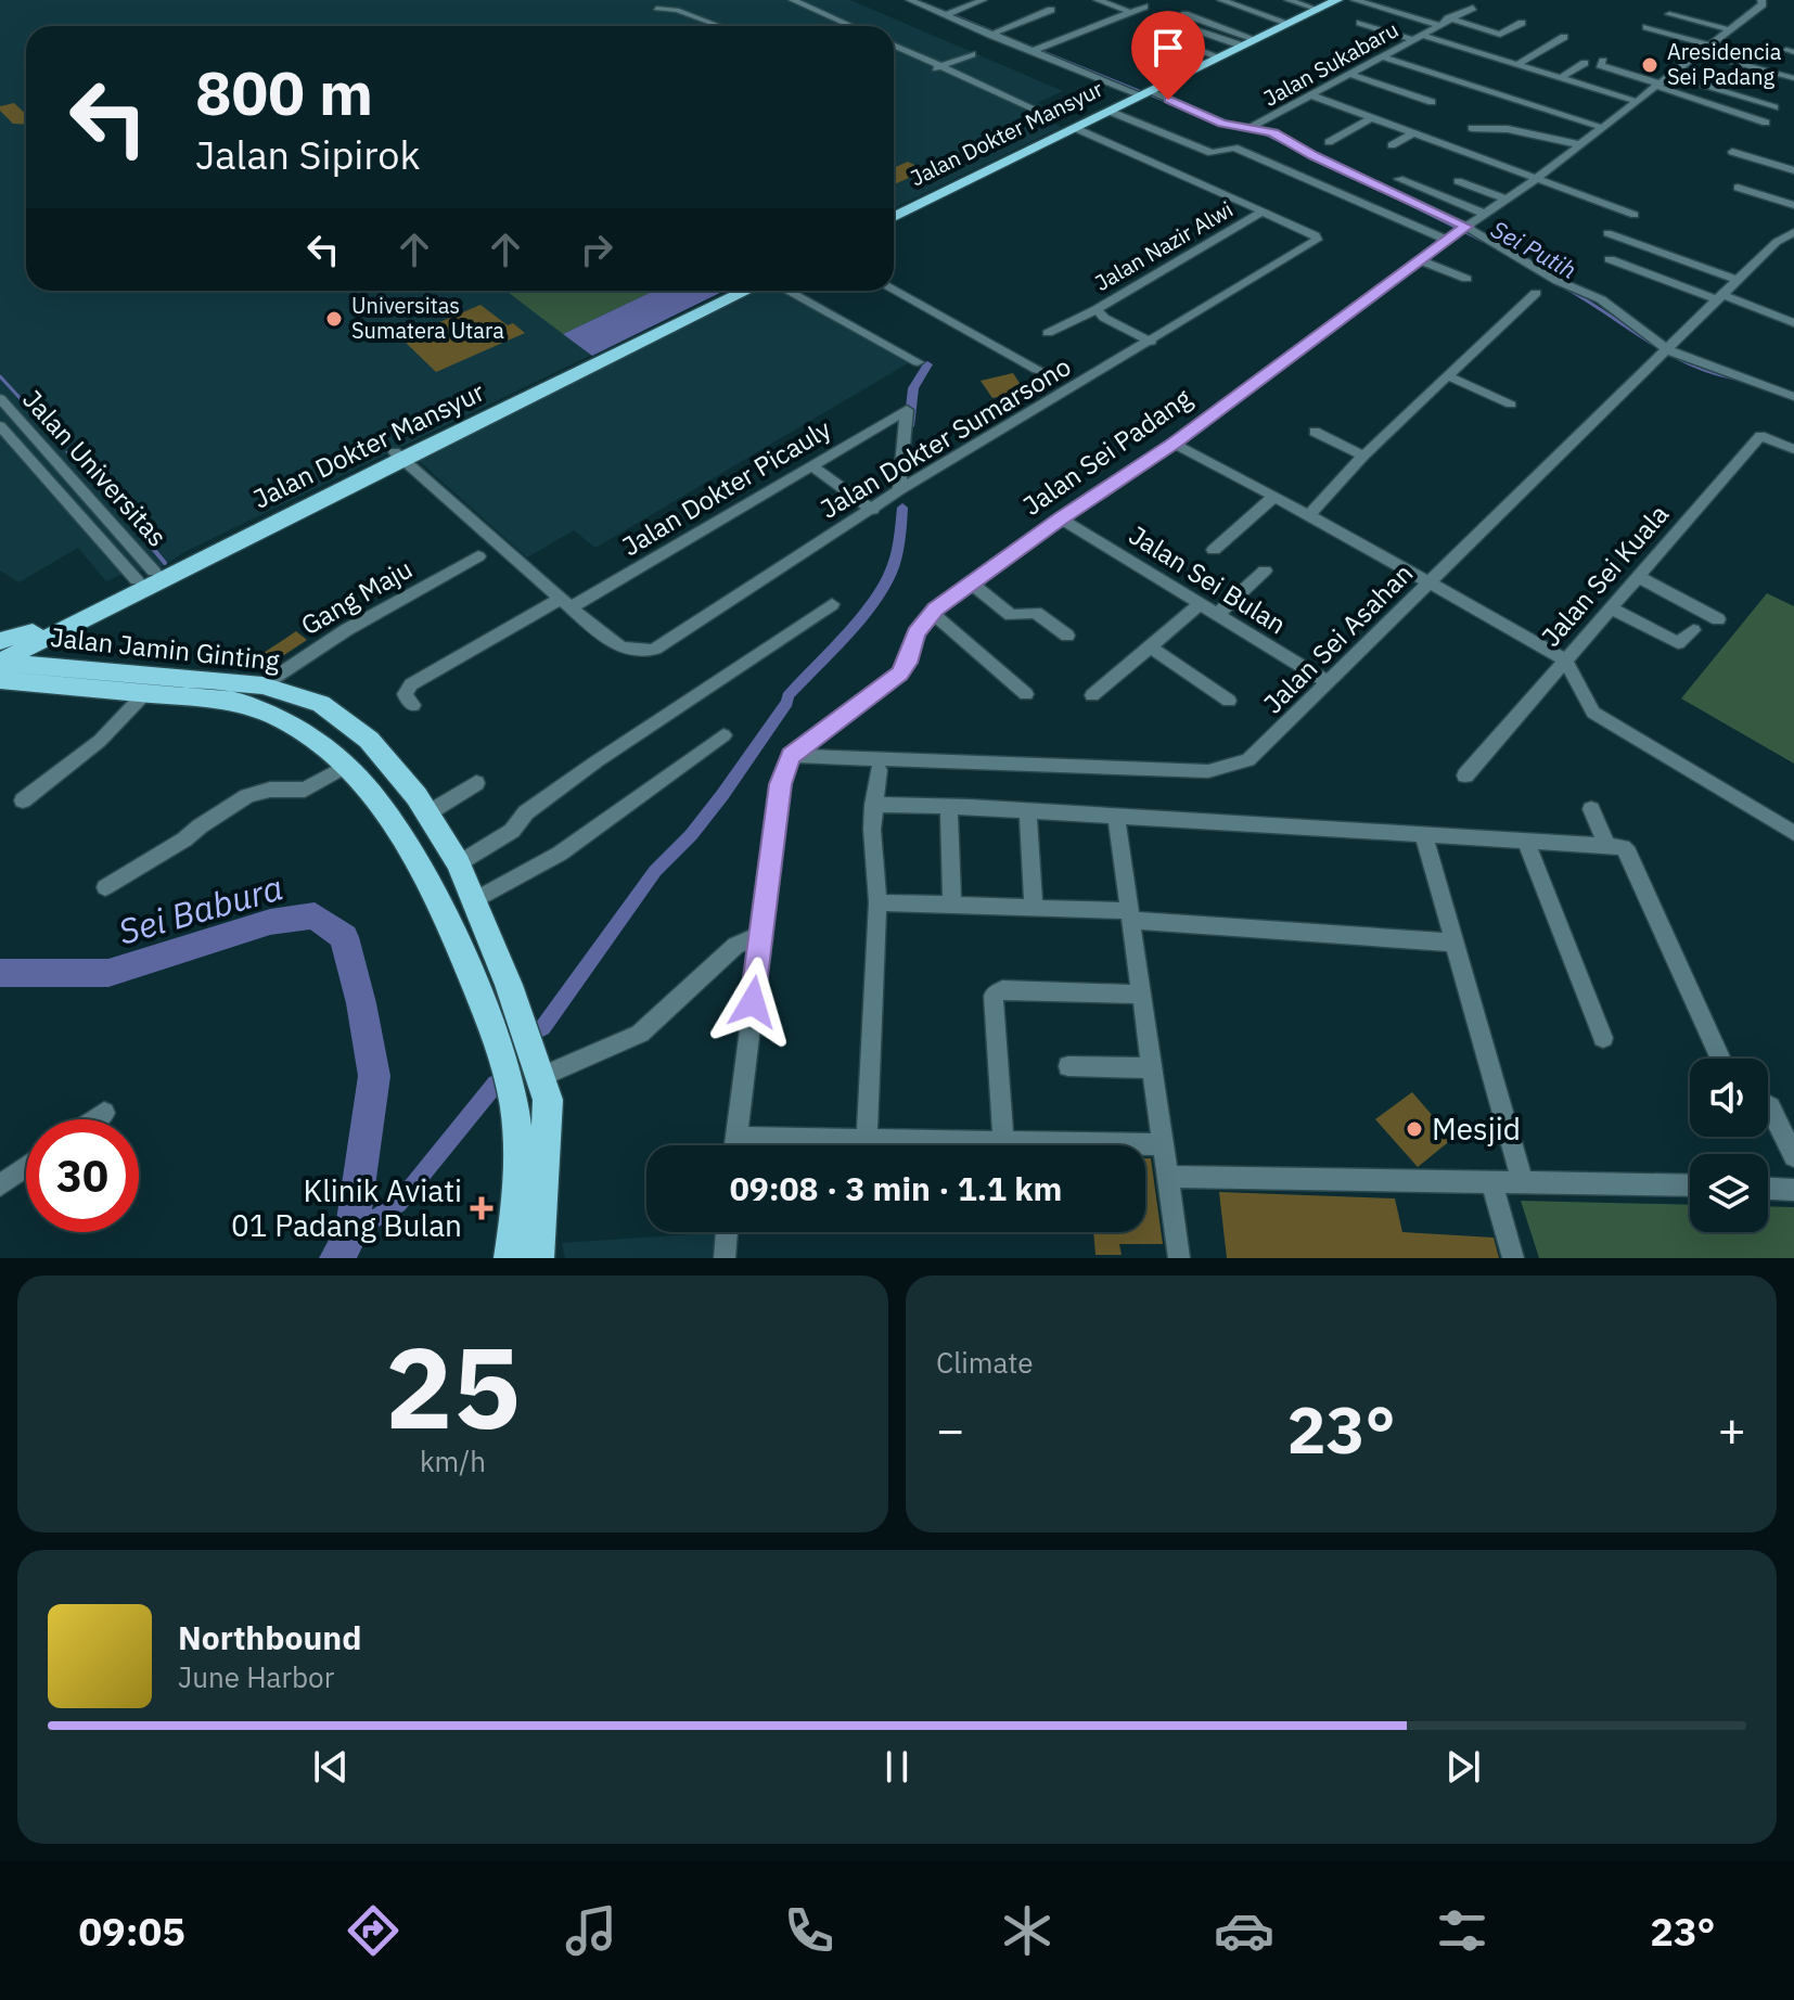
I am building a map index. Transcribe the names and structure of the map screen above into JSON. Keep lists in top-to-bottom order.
{
  "streets": {
    "main road": ["Jalan Dokter Mansyur", "Jalan Jamin Ginting"],
    "street": [
      "Jalan Sukabaru",
      "Jalan Nazir Alwi",
      "Jalan Dokter Sumarsono",
      "Jalan Sei Padang",
      "Jalan Universitas",
      "Jalan Dokter Picauly",
      "Jalan Sei Kuala",
      "Jalan Sei Bulan",
      "Gang Maju",
      "Jalan Sei Asahan"
    ]
  },
  "crossings": [
    ["Jalan Dokter Mansyur", "Jalan Dokter Sumarsono"],
    ["Jalan Dokter Mansyur", "Jalan Universitas"],
    ["Jalan Dokter Mansyur", "Jalan Jamin Ginting"],
    ["Jalan Nazir Alwi", "Jalan Dokter Sumarsono"],
    ["Jalan Dokter Sumarsono", "Jalan Dokter Picauly"],
    ["Jalan Sei Padang", "Jalan Sei Bulan"],
    ["Jalan Sei Padang", "Jalan Sei Asahan"],
    ["Jalan Sei Bulan", "Jalan Sei Asahan"],
    ["Gang Maju", "Jalan Jamin Ginting"]
  ],
  "water": ["Sei Putih", "Sei Babura"],
  "places": {
    "other": ["Aresidencia Sei Padang", "Universitas Sumatera Utara", "Mesjid"],
    "health": ["Klinik Aviati 01 Padang Bulan"]
  },
  "page": {
    "turn": ["800 m", "Jalan Sipirok"],
    "limit": "30",
    "trip": "09:08 · 3 min · 1.1 km",
    "tile": [
      ["25", "km/h"],
      "Climate"
    ],
    "heat": ["−", "23°", "+"],
    "song": ["Northbound", "June Harbor"],
    "tabs": ["09:05", "23°"]
  }
}
